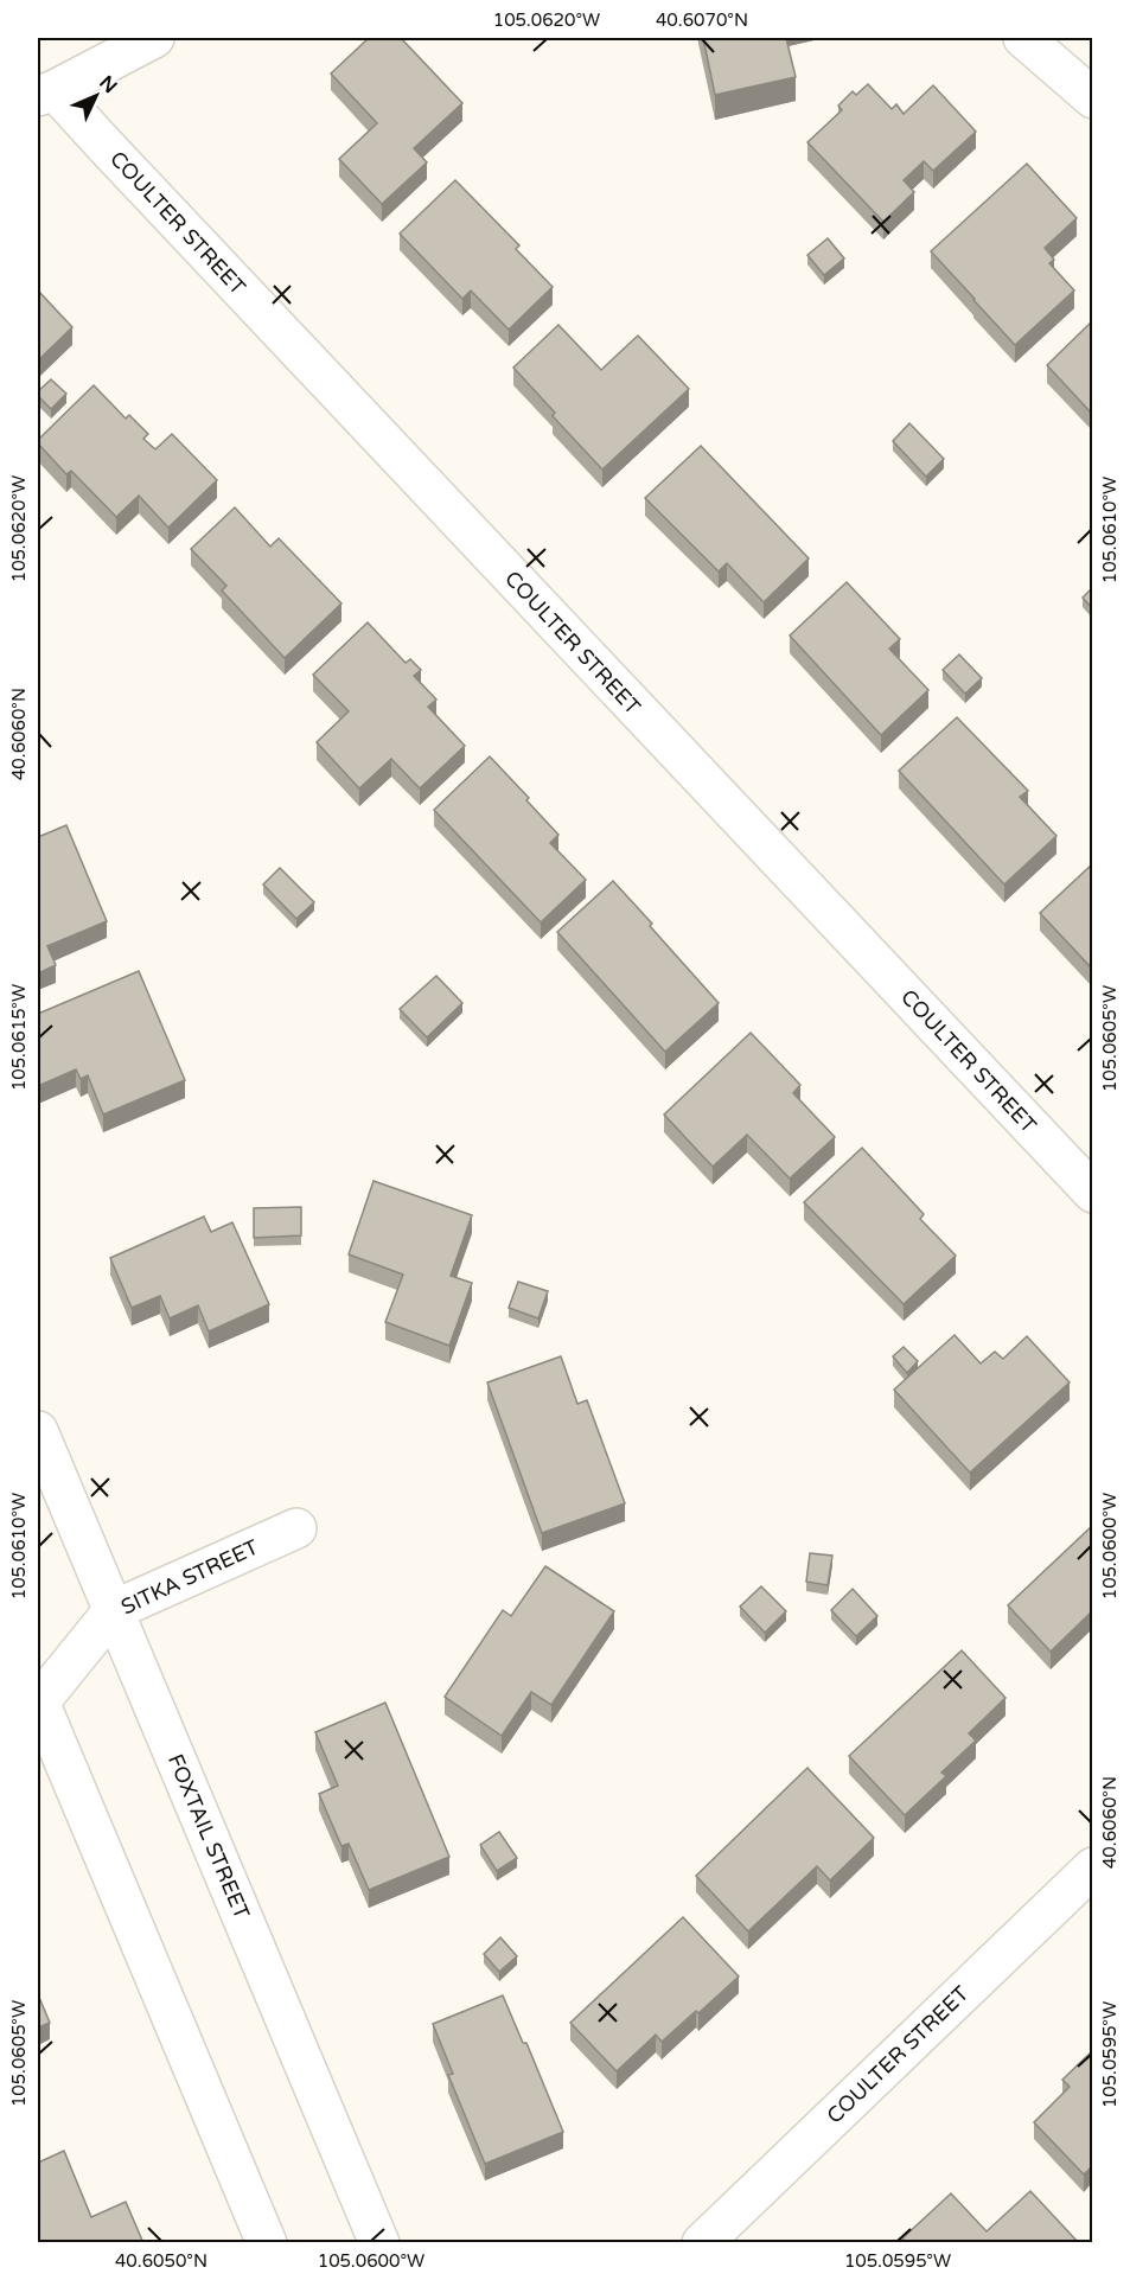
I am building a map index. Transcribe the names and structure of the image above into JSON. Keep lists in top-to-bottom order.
{
  "streets": {
    "street": ["COULTER STREET", "SITKA STREET", "FOXTAIL STREET"]
  },
  "crossings": [
    ["SITKA STREET", "FOXTAIL STREET"]
  ],
  "north": "top right",
  "coordinates": [
    "105.0620°W",
    "40.6070°N",
    "105.0610°W",
    "40.6060°N",
    "105.0615°W",
    "105.0605°W",
    "105.0600°W",
    "105.0595°W",
    "40.6050°N"
  ]
}
